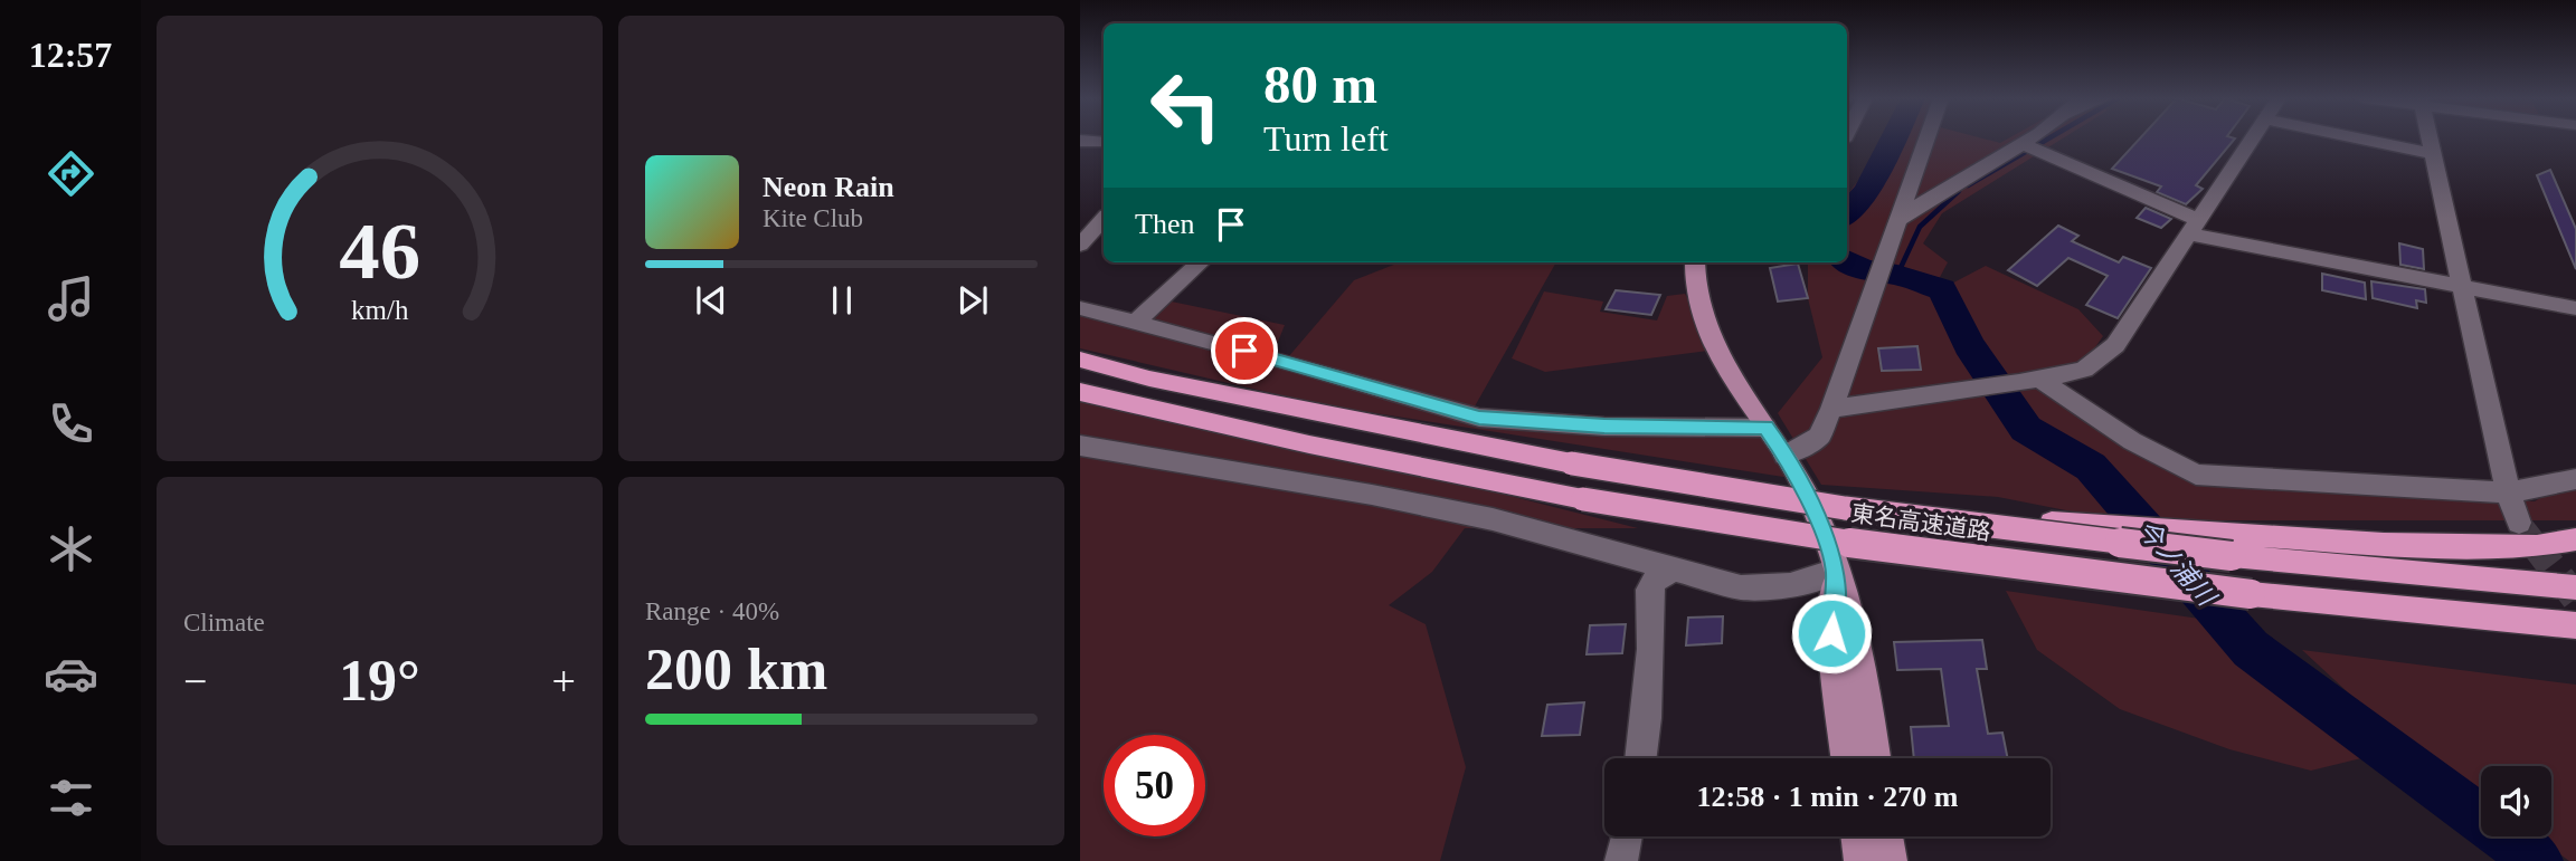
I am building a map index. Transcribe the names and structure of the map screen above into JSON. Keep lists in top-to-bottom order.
{
  "streets": {
    "highway": ["東名高速道路"]
  },
  "water": ["今ノ浦川"],
  "page": {
    "tabs": "12:57",
    "turn": ["80 m", "Turn left"],
    "song": ["Neon Rain", "Kite Club"],
    "then": "Then",
    "tile": [
      "Climate",
      ["Range · 40%", "200 km"]
    ],
    "heat": ["−", "19°", "+"],
    "limit": "50",
    "trip": "12:58 · 1 min · 270 m",
    "gauge": ["46", "km/h"]
  }
}
